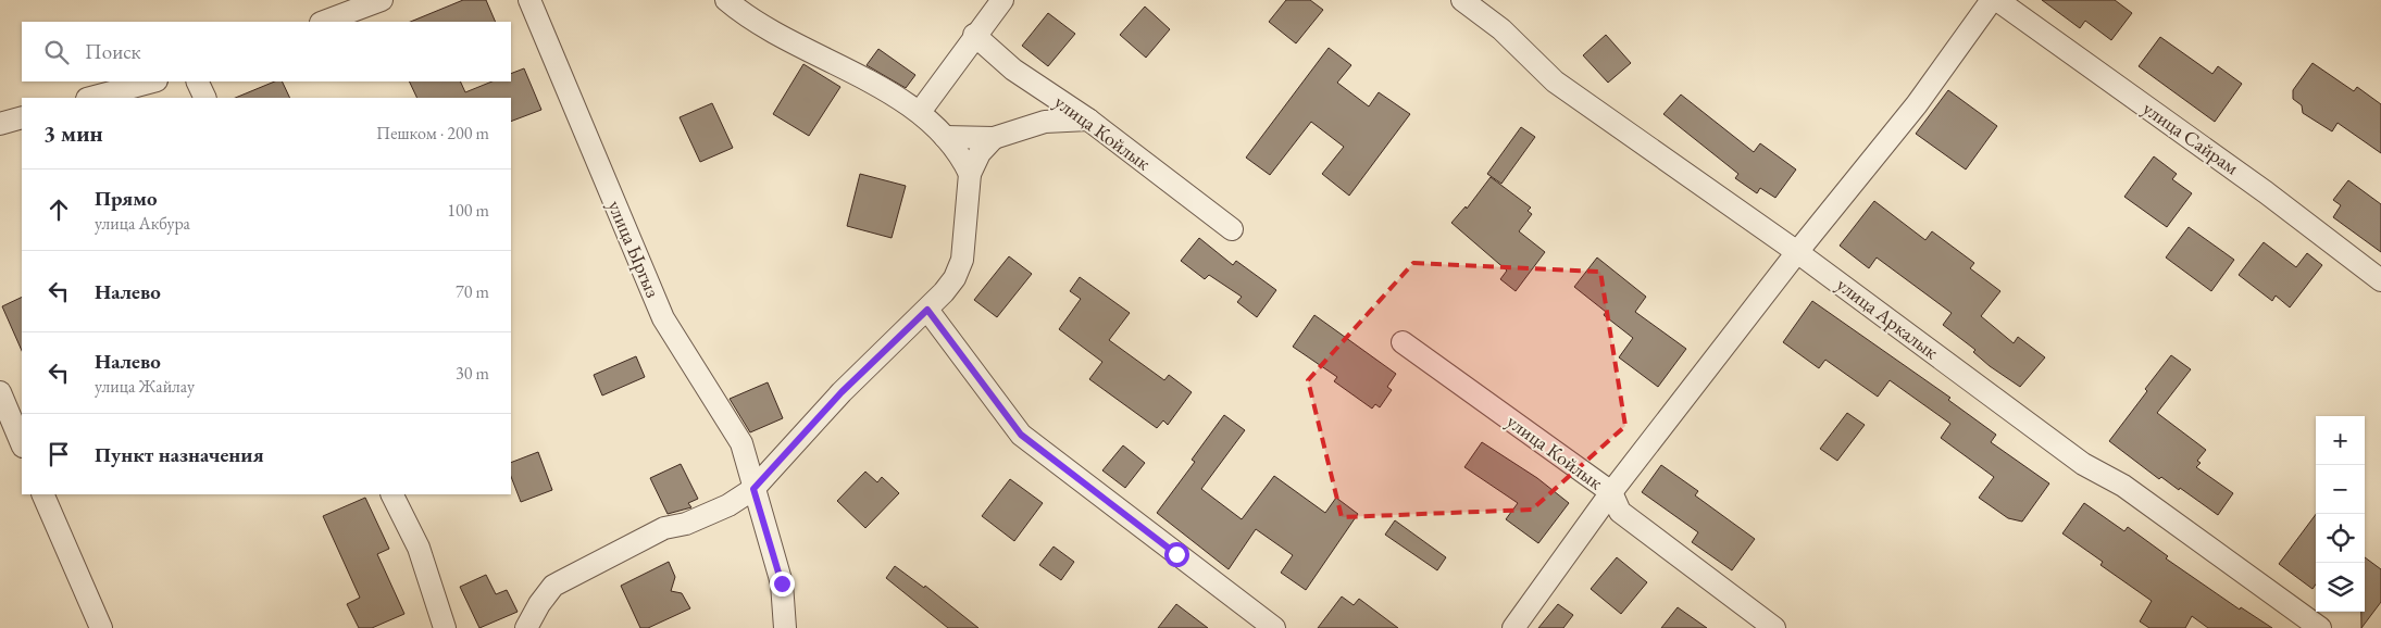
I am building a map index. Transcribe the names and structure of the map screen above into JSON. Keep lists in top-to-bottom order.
{
  "streets": {
    "street": [
      "улица Койлык",
      "улица Сайрам",
      "улица Ыргыз",
      "улица Аркалык"
    ]
  },
  "page": {
    "search": "Поиск",
    "heading": ["3 мин", "Пешком · 200 m"],
    "list": [
      ["Прямо", "улица Акбура", "100 m"],
      ["Налево", "70 m"],
      ["Налево", "улица Жайлау", "30 m"],
      "Пункт назначения"
    ],
    "map_buttons": ["+", "−"]
  }
}
